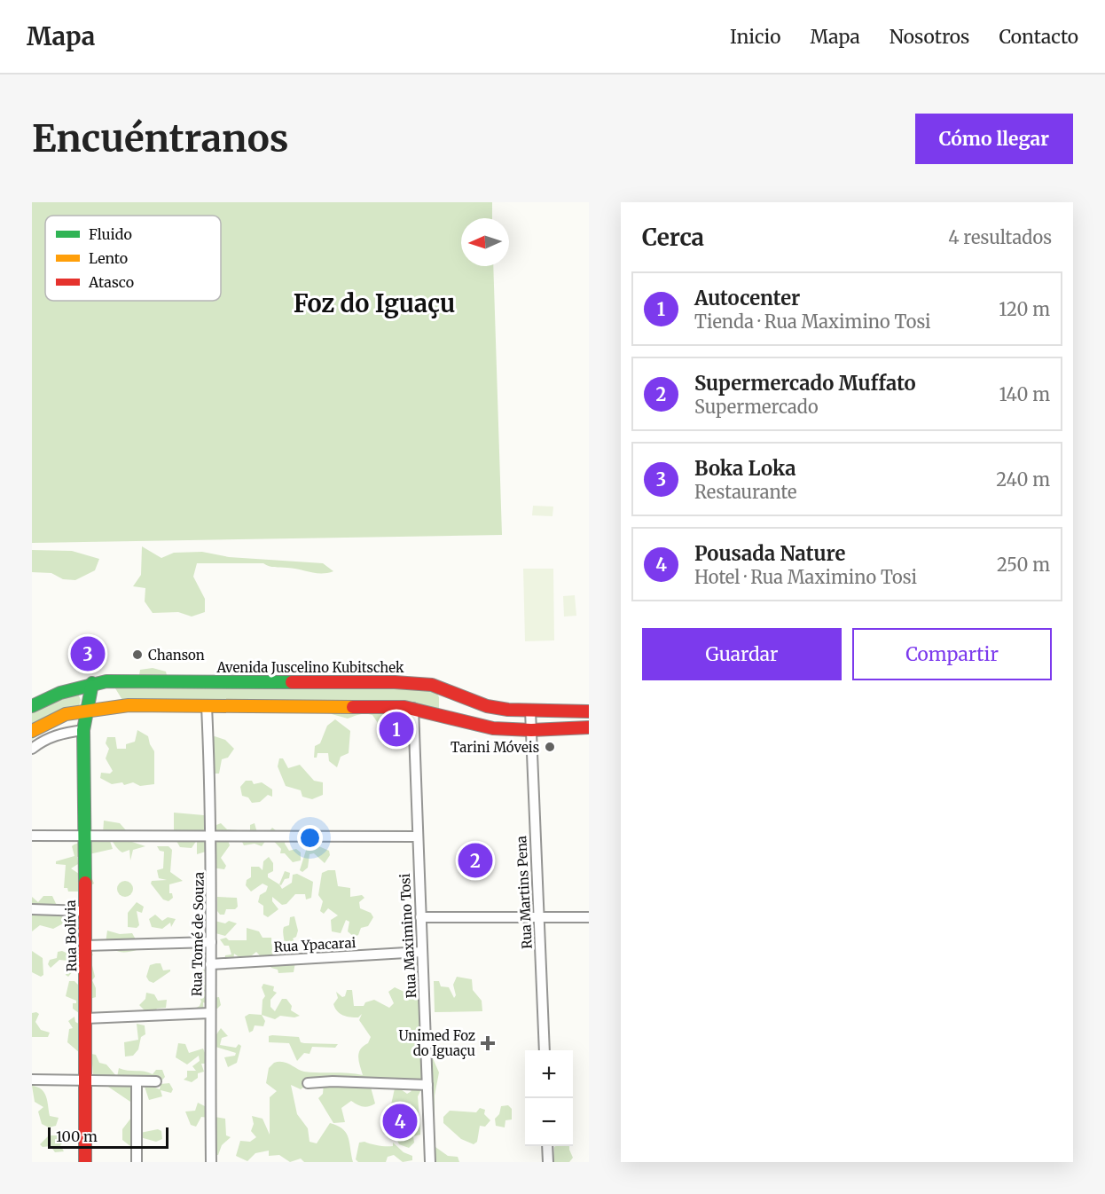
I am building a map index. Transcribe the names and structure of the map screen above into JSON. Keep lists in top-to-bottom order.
{
  "streets": {
    "main road": ["Avenida Juscelino Kubitschek", "Rua Bolívia"],
    "street": [
      "Rua Martins Pena",
      "Rua Tomé de Souza",
      "Rua Maximino Tosi",
      "Rua Ypacarai"
    ]
  },
  "crossings": [
    ["Avenida Juscelino Kubitschek", "Rua Martins Pena"],
    ["Avenida Juscelino Kubitschek", "Rua Bolívia"],
    ["Rua Tomé de Souza", "Rua Ypacarai"],
    ["Rua Maximino Tosi", "Rua Ypacarai"]
  ],
  "districts": ["Foz do Iguaçu"],
  "places": {
    "other": ["Chanson", "Tarini Móveis"],
    "health": ["Unimed Foz do Iguaçu"]
  },
  "legend": ["Fluido", "Lento", "Atasco"],
  "scale_bar": "100 m",
  "north": "left",
  "page": {
    "header": "Mapa",
    "nav": [
      "Inicio",
      "Mapa",
      "Nosotros",
      "Contacto"
    ],
    "buttons": [
      "Cómo llegar",
      ["Guardar", "Compartir"]
    ],
    "title": "Encuéntranos",
    "heading": ["Cerca", "4 resultados"],
    "list": [
      {
        "mark": "1",
        "name": "Autocenter",
        "note": "Tienda · Rua Maximino Tosi",
        "value": "120 m"
      },
      {
        "mark": "2",
        "name": "Supermercado Muffato",
        "note": "Supermercado",
        "value": "140 m"
      },
      {
        "mark": "3",
        "name": "Boka Loka",
        "note": "Restaurante",
        "value": "240 m"
      },
      {
        "mark": "4",
        "name": "Pousada Nature",
        "note": "Hotel · Rua Maximino Tosi",
        "value": "250 m"
      }
    ],
    "pins": [
      "3",
      "1",
      "2",
      "4"
    ],
    "map_buttons": ["+", "−"],
    "scale": "100 m"
  }
}
